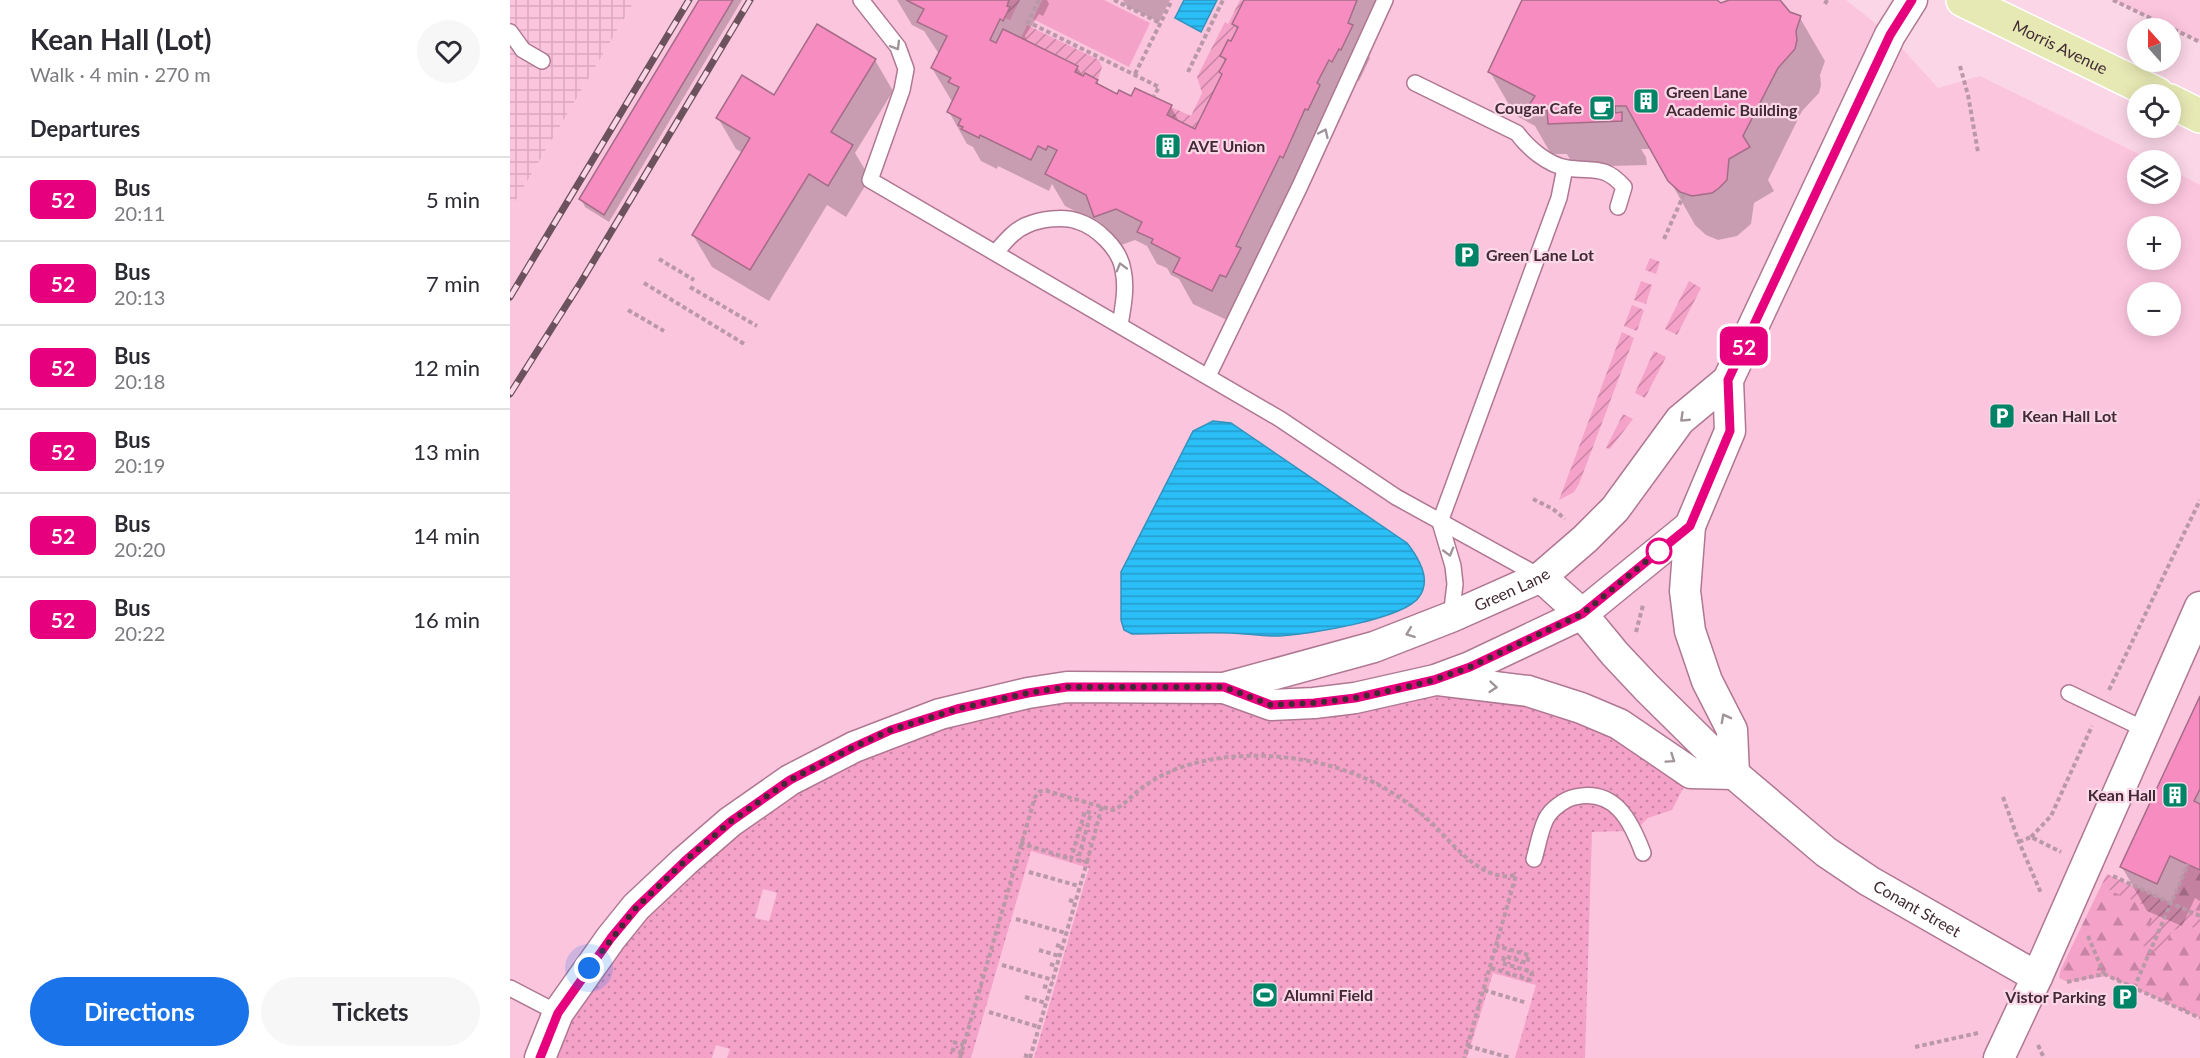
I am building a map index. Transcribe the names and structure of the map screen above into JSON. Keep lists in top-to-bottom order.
{
  "streets": {
    "main road": ["Morris Avenue"],
    "street": ["Green Lane", "Conant Street"]
  },
  "crossings": [
    ["Green Lane", "Conant Street"]
  ],
  "places": {
    "building": ["Green Lane Academic Building", "AVE Union", "Kean Hall"],
    "cafe": ["Cougar Cafe"],
    "parking": ["Green Lane Lot", "Kean Hall Lot", "Vistor Parking"],
    "sports": ["Alumni Field"]
  },
  "lines": ["bus line 52"],
  "north": "top",
  "page": {
    "heading": [
      ["Kean Hall (Lot)", "Walk · 4 min · 270 m"],
      "Departures"
    ],
    "on_map": "52",
    "map_buttons": ["+", "−"],
    "list": [
      {
        "mark": "52",
        "name": "Bus",
        "note": "20:11",
        "value": "5 min"
      },
      {
        "mark": "52",
        "name": "Bus",
        "note": "20:13",
        "value": "7 min"
      },
      {
        "mark": "52",
        "name": "Bus",
        "note": "20:18",
        "value": "12 min"
      },
      {
        "mark": "52",
        "name": "Bus",
        "note": "20:19",
        "value": "13 min"
      },
      {
        "mark": "52",
        "name": "Bus",
        "note": "20:20",
        "value": "14 min"
      },
      {
        "mark": "52",
        "name": "Bus",
        "note": "20:22",
        "value": "16 min"
      }
    ],
    "buttons": ["Directions", "Tickets"]
  }
}
